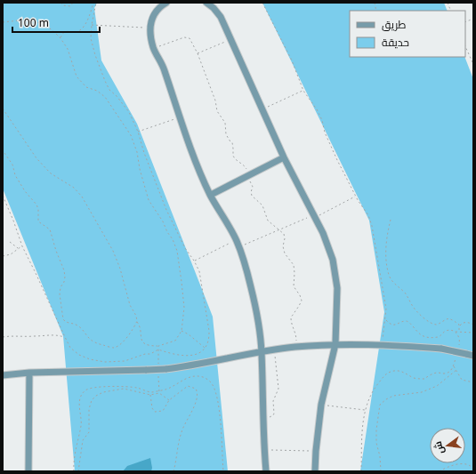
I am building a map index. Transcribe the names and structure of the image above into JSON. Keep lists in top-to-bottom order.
{
  "legend": ["طريق", "حديقة"],
  "scale_bar": "100 m",
  "north": "left"
}
